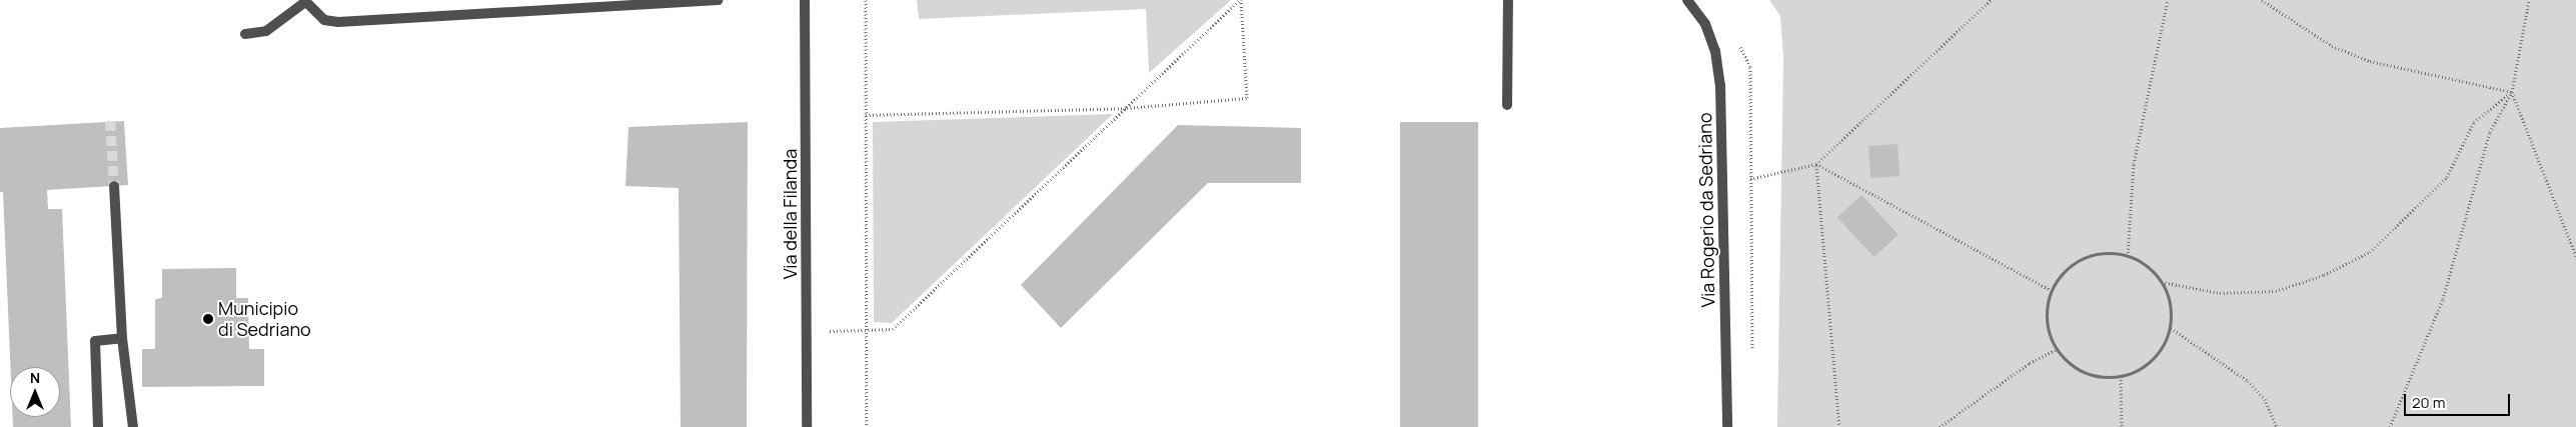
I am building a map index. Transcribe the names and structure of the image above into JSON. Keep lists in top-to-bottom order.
{
  "streets": {
    "street": ["Via Rogerio da Sedriano", "Via della Filanda"]
  },
  "places": ["Municipio di Sedriano"],
  "scale_bar": "20 m",
  "north": "top"
}
